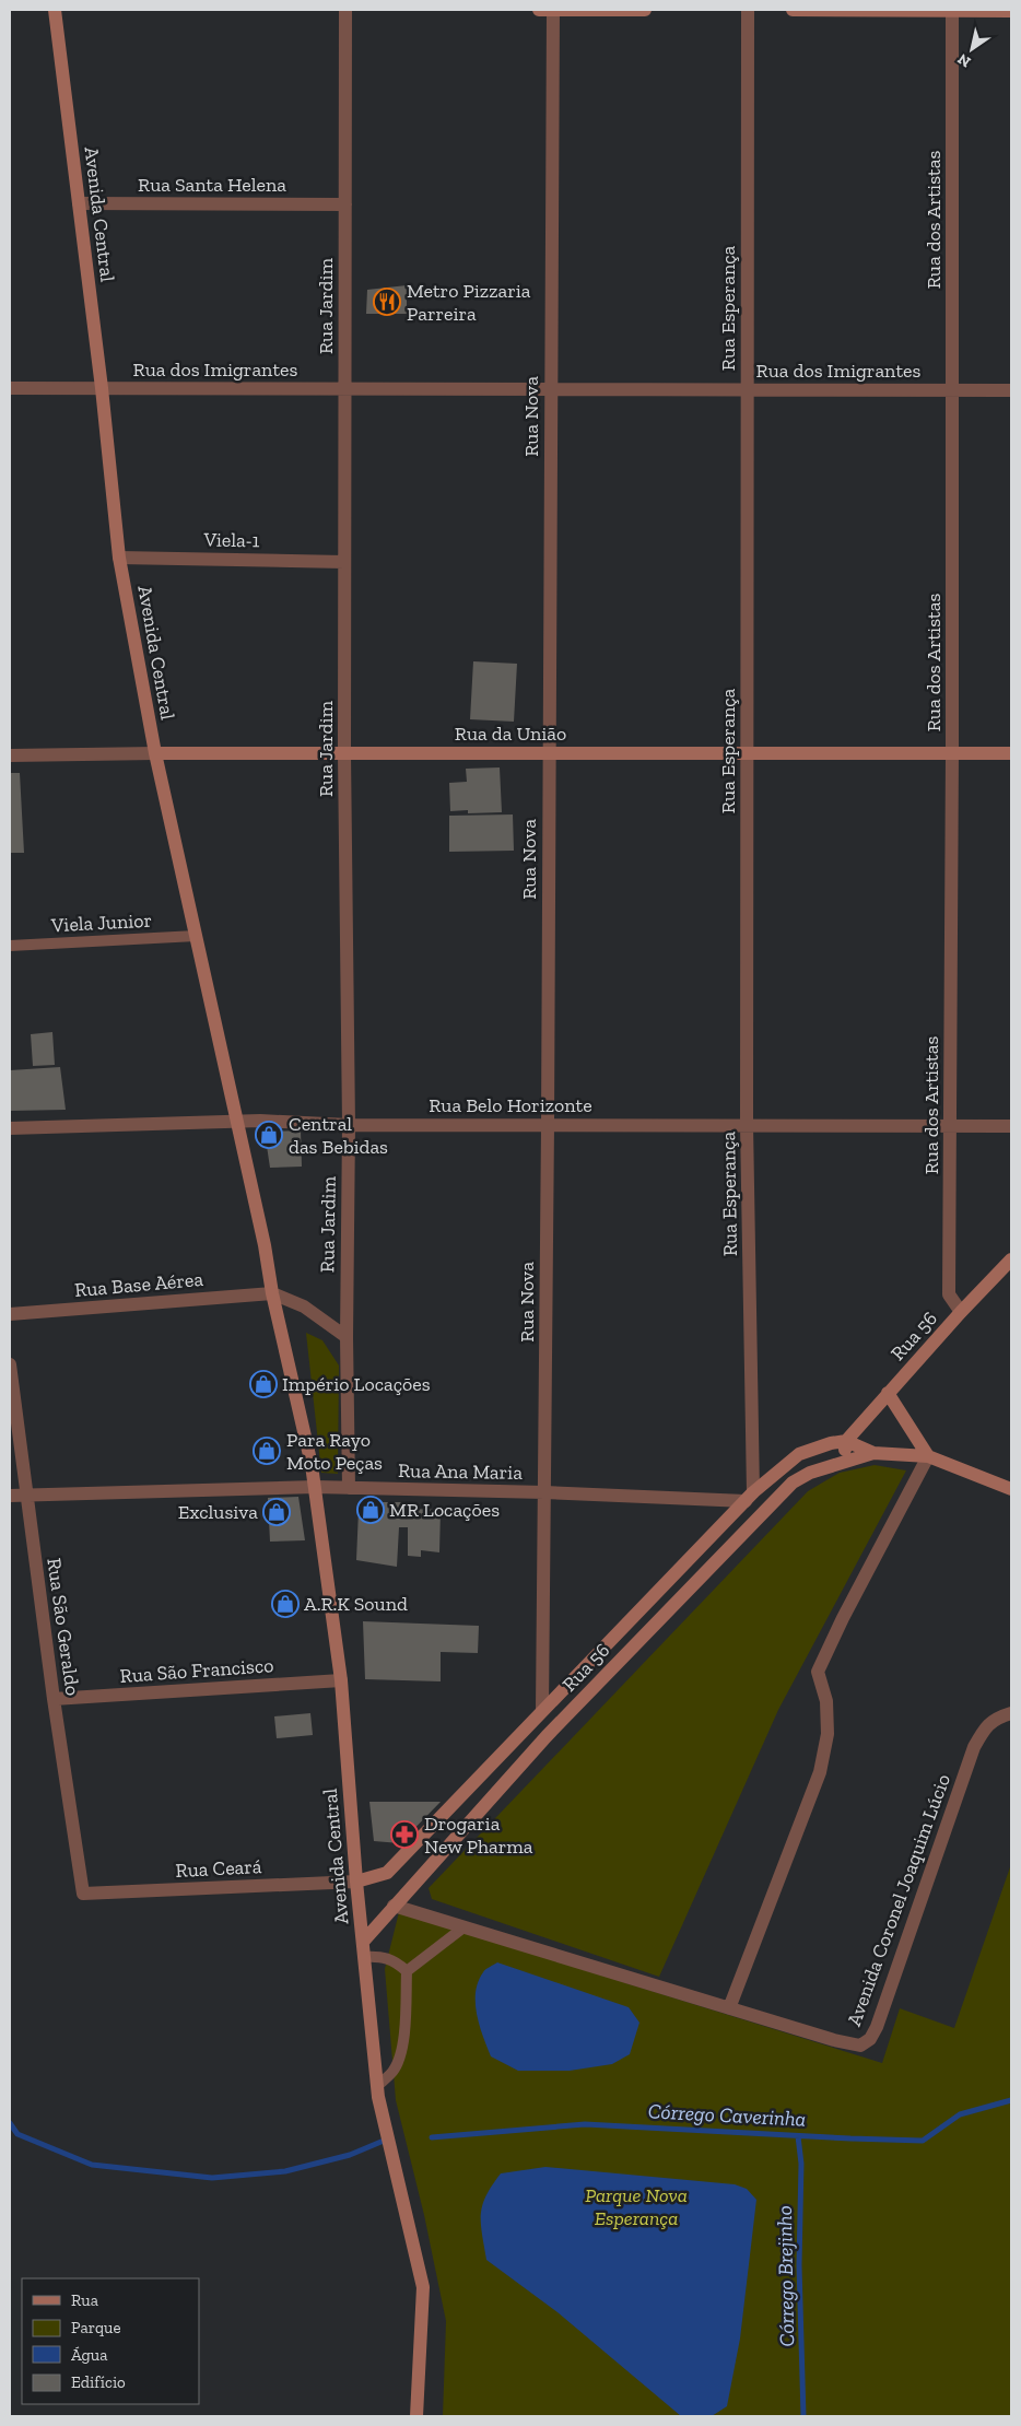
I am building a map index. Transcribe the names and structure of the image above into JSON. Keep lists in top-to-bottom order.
{
  "streets": {
    "street": [
      "Rua Santa Helena",
      "Avenida Central",
      "Rua dos Artistas",
      "Rua Jardim",
      "Rua Esperança",
      "Rua dos Imigrantes",
      "Rua Nova",
      "Viela-1",
      "Rua da União",
      "Rua Belo Horizonte",
      "Rua Base Aérea",
      "Rua 56",
      "Rua Ana Maria",
      "Rua São Geraldo",
      "Rua São Francisco",
      "Rua Ceará",
      "Avenida Coronel Joaquim Lúcio"
    ],
    "lane": ["Viela Junior"]
  },
  "crossings": [
    ["Rua Santa Helena", "Avenida Central"],
    ["Rua Santa Helena", "Rua Jardim"],
    ["Avenida Central", "Rua dos Imigrantes"],
    ["Avenida Central", "Viela-1"],
    ["Avenida Central", "Rua da União"],
    ["Avenida Central", "Viela Junior"],
    ["Avenida Central", "Rua Belo Horizonte"],
    ["Avenida Central", "Rua Base Aérea"],
    ["Avenida Central", "Rua 56"],
    ["Avenida Central", "Rua Ana Maria"],
    ["Avenida Central", "Rua São Francisco"],
    ["Avenida Central", "Rua Ceará"],
    ["Rua dos Artistas", "Rua dos Imigrantes"],
    ["Rua dos Artistas", "Rua da União"],
    ["Rua dos Artistas", "Rua Belo Horizonte"],
    ["Rua dos Artistas", "Rua 56"],
    ["Rua Jardim", "Rua dos Imigrantes"],
    ["Rua Jardim", "Viela-1"],
    ["Rua Jardim", "Rua da União"],
    ["Rua Jardim", "Rua Belo Horizonte"],
    ["Rua Jardim", "Rua Ana Maria"],
    ["Rua Esperança", "Rua dos Imigrantes"],
    ["Rua Esperança", "Rua da União"],
    ["Rua Esperança", "Rua Belo Horizonte"],
    ["Rua Esperança", "Rua 56"],
    ["Rua Esperança", "Rua Ana Maria"],
    ["Rua dos Imigrantes", "Rua Nova"],
    ["Rua Nova", "Rua da União"],
    ["Rua Nova", "Rua Belo Horizonte"],
    ["Rua Nova", "Rua 56"],
    ["Rua Nova", "Rua Ana Maria"],
    ["Rua 56", "Rua Ana Maria"],
    ["Rua 56", "Rua Ceará"],
    ["Rua 56", "Avenida Coronel Joaquim Lúcio"],
    ["Rua Ana Maria", "Rua São Geraldo"],
    ["Rua São Geraldo", "Rua São Francisco"],
    ["Rua São Geraldo", "Rua Ceará"]
  ],
  "water": ["Córrego Caverinha", "Córrego Brejinho"],
  "parks": ["Parque Nova Esperança"],
  "places": {
    "restaurant": ["Metro Pizzaria Parreira"],
    "shop": [
      "Central das Bebidas",
      "Império Locações",
      "Para Rayo Moto Peças",
      "MR Locações",
      "Exclusiva",
      "A.R.K Sound"
    ],
    "pharmacy": ["Drogaria New Pharma"]
  },
  "legend": [
    "Rua",
    "Parque",
    "Água",
    "Edifício"
  ],
  "north": "bottom left"
}
